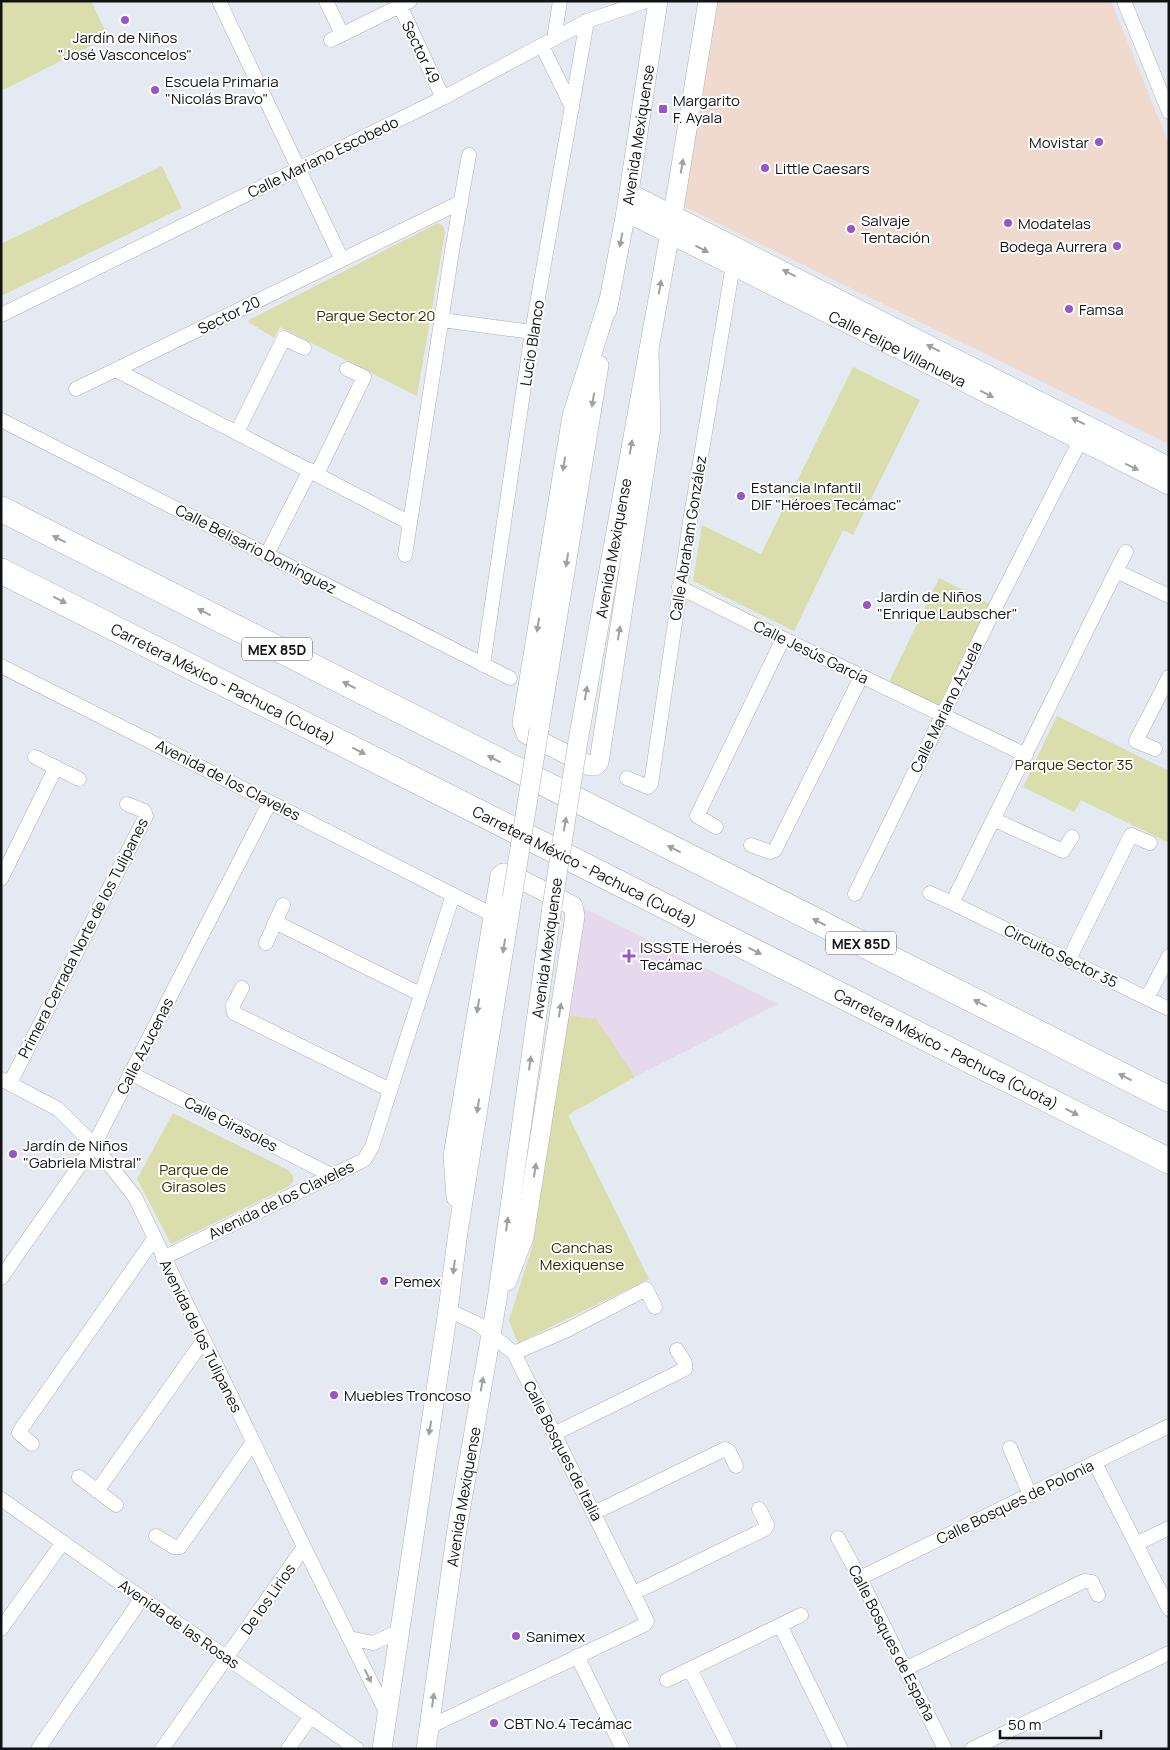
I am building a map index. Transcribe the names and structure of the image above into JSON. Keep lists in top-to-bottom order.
{
  "streets": {
    "highway": ["MEX 85D", "Carretera México - Pachuca (Cuota)"],
    "main road": ["Avenida Mexiquense", "Calle Felipe Villanueva"],
    "street": [
      "Sector 49",
      "Calle Mariano Escobedo",
      "Sector 20",
      "Lucio Blanco",
      "Calle Abraham González",
      "Calle Belisario Domínguez",
      "Calle Jesús García",
      "Calle Mariano Azuela",
      "Avenida de los Claveles",
      "Primera Cerrada Norte de los Tulipanes",
      "Circuito Sector 35",
      "Calle Azucenas",
      "Calle Girasoles",
      "Avenida de los Tulipanes",
      "Calle Bosques de Italia",
      "Calle Bosques de Polonia",
      "De los Lirios",
      "Avenida de las Rosas",
      "Calle Bosques de España"
    ]
  },
  "crossings": [
    ["Sector 49", "Calle Mariano Escobedo"],
    ["Avenida Mexiquense", "Calle Felipe Villanueva"],
    ["Avenida Mexiquense", "Avenida de los Tulipanes"],
    ["Avenida Mexiquense", "Calle Bosques de Italia"],
    ["Calle Mariano Escobedo", "Lucio Blanco"],
    ["Lucio Blanco", "Calle Belisario Domínguez"],
    ["Calle Felipe Villanueva", "Calle Abraham González"],
    ["Calle Felipe Villanueva", "Calle Mariano Azuela"],
    ["Calle Abraham González", "Calle Jesús García"],
    ["Calle Jesús García", "Calle Mariano Azuela"],
    ["Avenida de los Claveles", "Calle Azucenas"],
    ["Avenida de los Claveles", "Calle Girasoles"],
    ["Avenida de los Claveles", "Avenida de los Tulipanes"],
    ["Primera Cerrada Norte de los Tulipanes", "Avenida de los Tulipanes"],
    ["Calle Azucenas", "Calle Girasoles"],
    ["Calle Azucenas", "Avenida de los Tulipanes"],
    ["Avenida de los Tulipanes", "De los Lirios"],
    ["Calle Bosques de Polonia", "Calle Bosques de España"],
    ["De los Lirios", "Avenida de las Rosas"]
  ],
  "parks": [
    "Parque Sector 20",
    "Parque Sector 35",
    "Parque de Girasoles",
    "Canchas Mexiquense"
  ],
  "places": {
    "other": [
      "Jardín de Niños \"José Vasconcelos\"",
      "Escuela Primaria \"Nicolás Bravo\"",
      "Movistar",
      "Little Caesars",
      "Modatelas",
      "Salvaje Tentación",
      "Bodega Aurrera",
      "Famsa",
      "Estancia Infantil DIF \"Héroes Tecámac\"",
      "Jardín de Niños \"Enrique Laubscher\"",
      "Jardín de Niños \"Gabriela Mistral\"",
      "Pemex",
      "Muebles Troncoso",
      "Sanimex",
      "CBT No.4 Tecámac"
    ],
    "transit": ["Margarito F. Ayala"],
    "health": ["ISSSTE Heroés Tecámac"]
  },
  "scale_bar": "50 m"
}
